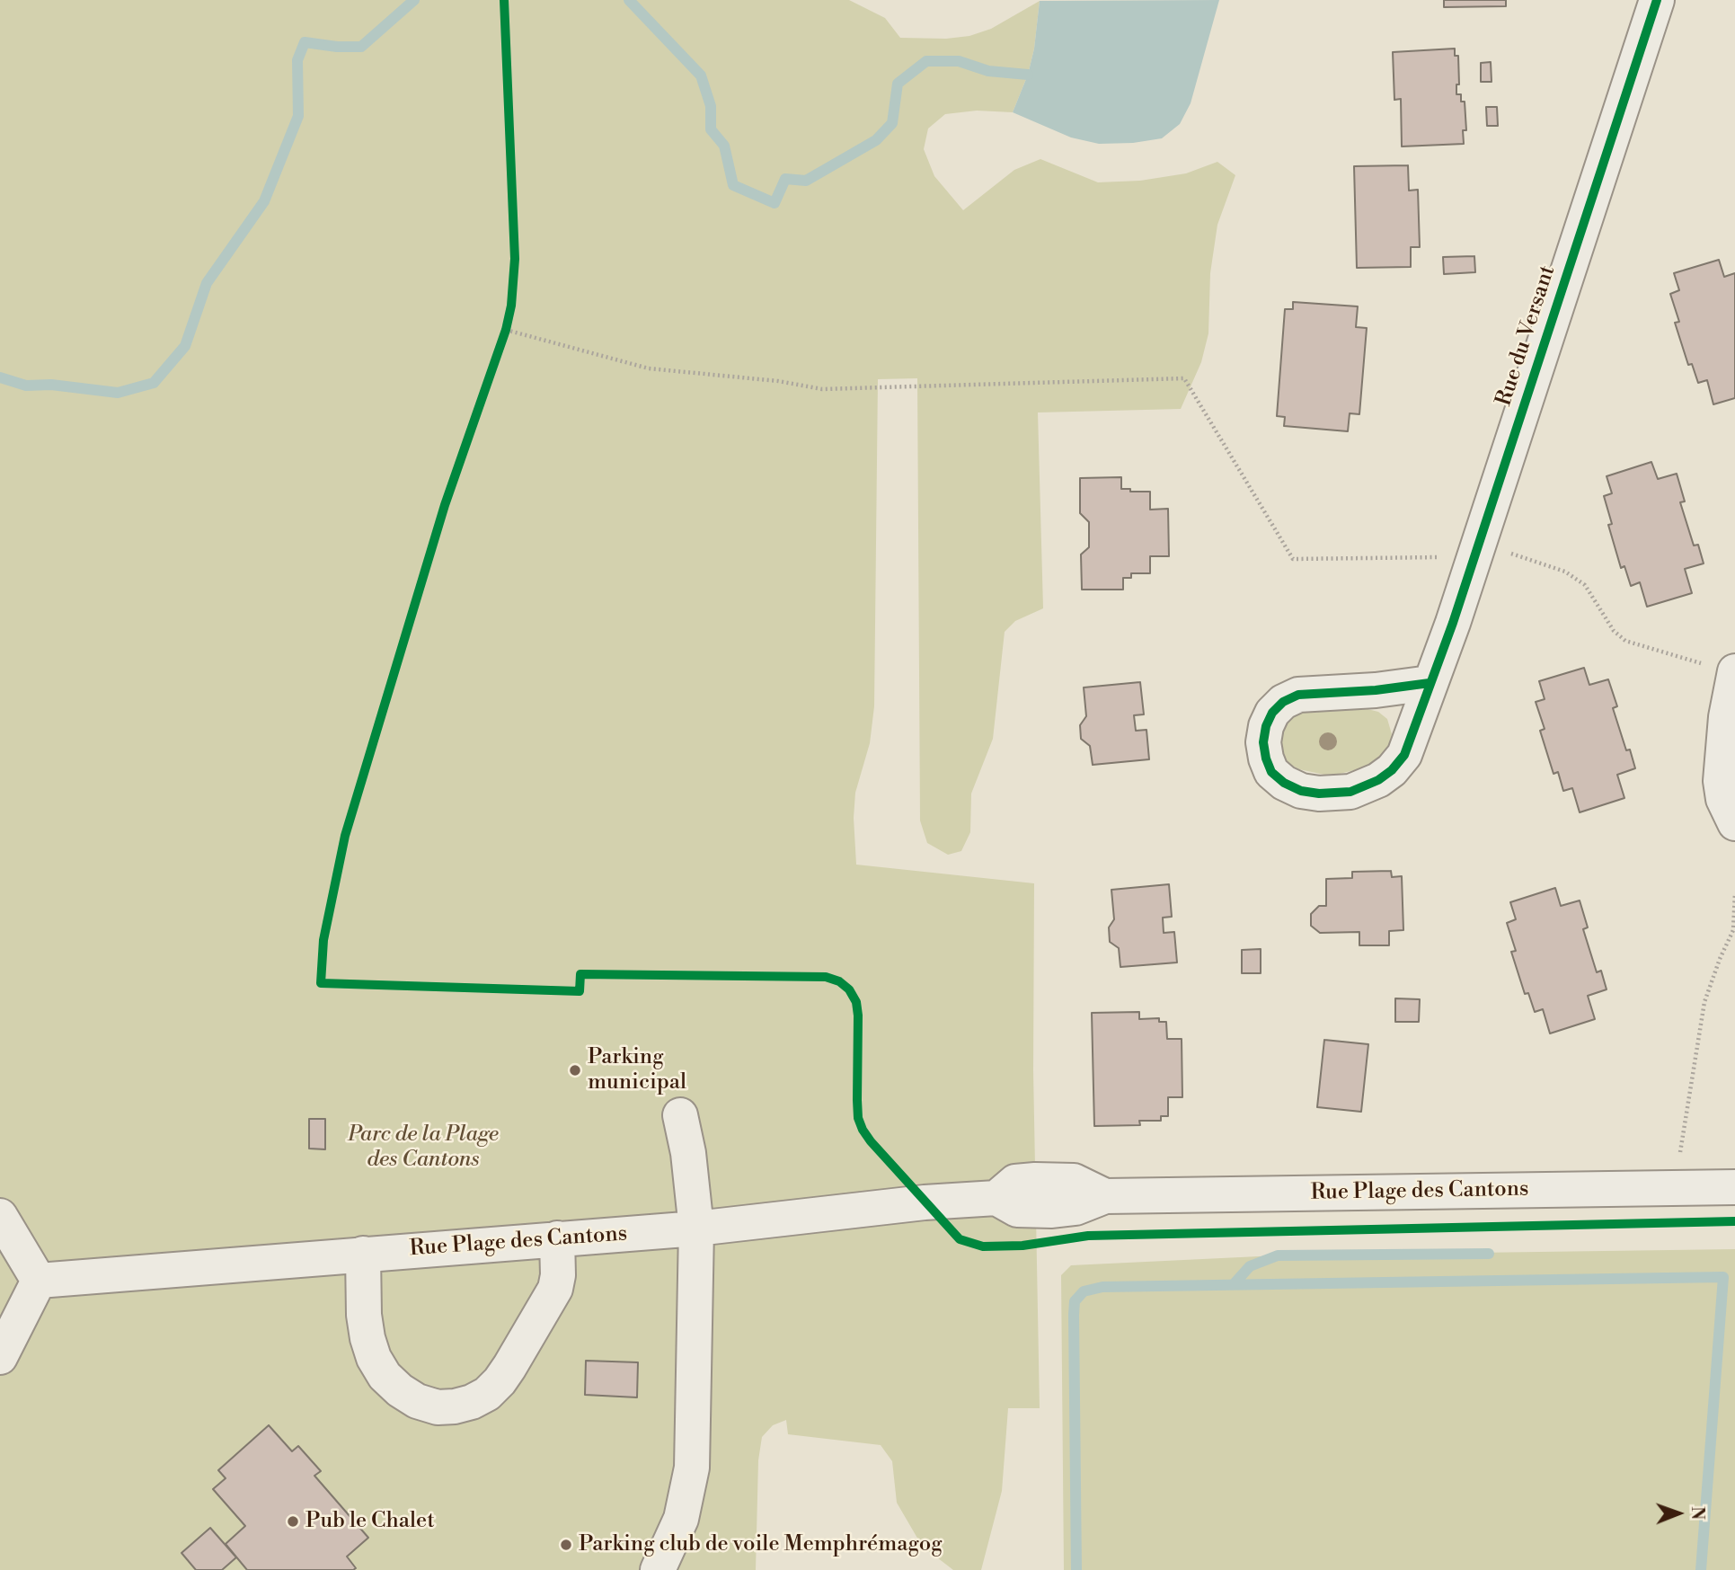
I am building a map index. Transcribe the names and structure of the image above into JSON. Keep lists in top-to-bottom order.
{
  "streets": {
    "street": ["Rue du Versant", "Rue Plage des Cantons"]
  },
  "parks": ["Parc de la Plage des Cantons"],
  "places": ["Parking municipal", "Pub le Chalet", "Parking club de voile Memphrémagog"],
  "north": "right"
}
